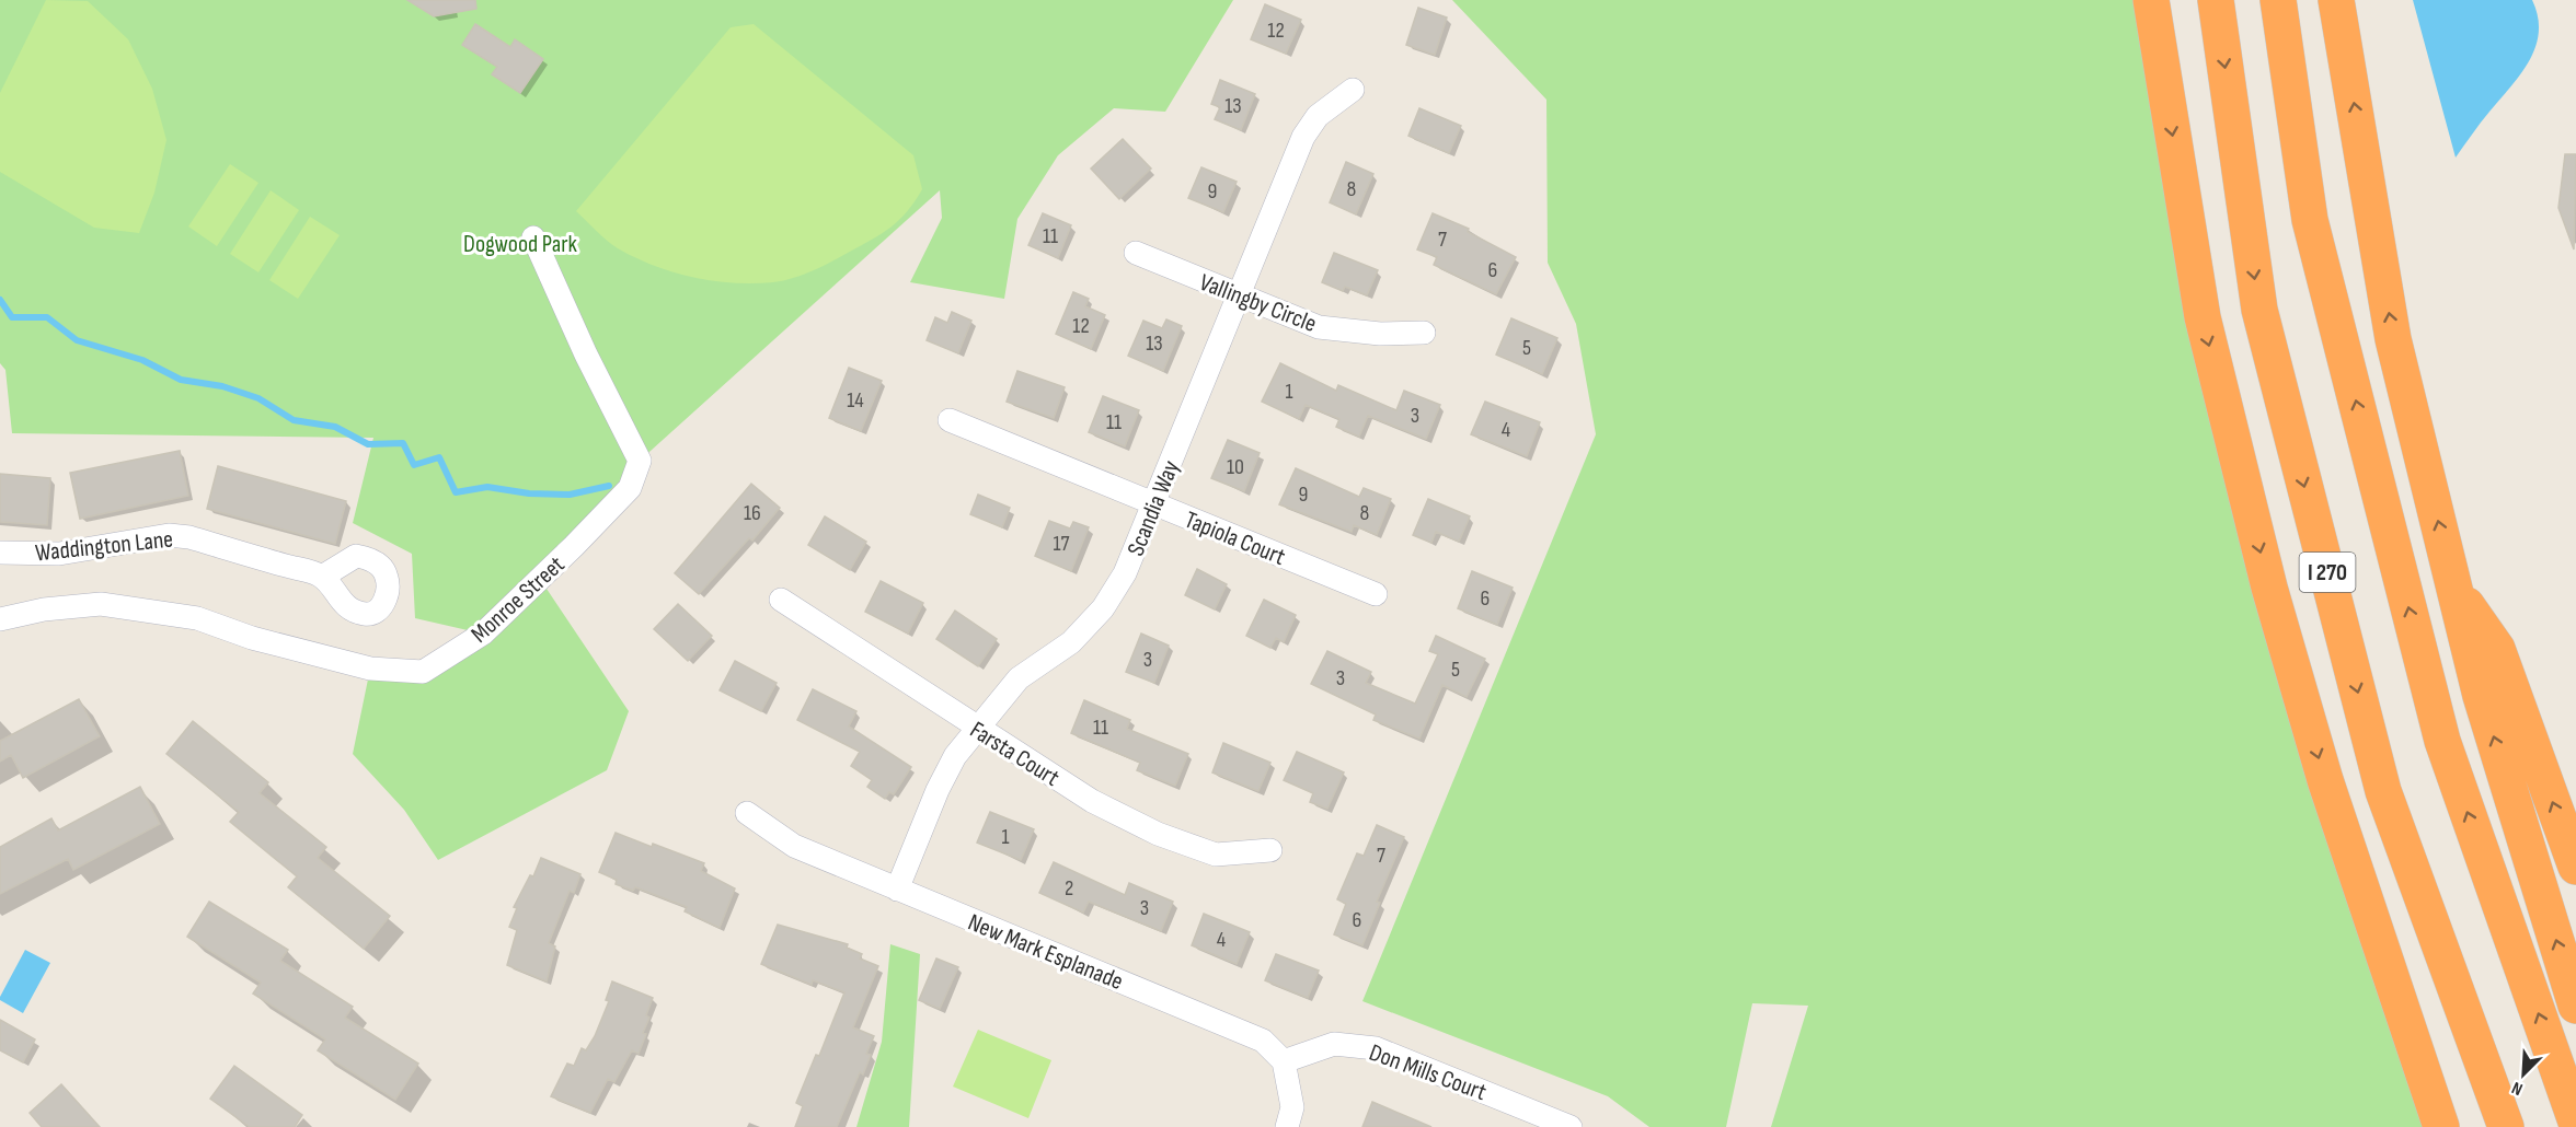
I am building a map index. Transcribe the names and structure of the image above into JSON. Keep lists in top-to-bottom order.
{
  "streets": {
    "highway": ["I 270"],
    "street": [
      "Vallingby Circle",
      "Scandia Way",
      "Tapiola Court",
      "Waddington Lane",
      "Monroe Street",
      "Farsta Court",
      "New Mark Esplanade",
      "Don Mills Court"
    ]
  },
  "crossings": [
    ["Vallingby Circle", "Scandia Way"],
    ["Scandia Way", "Tapiola Court"],
    ["Scandia Way", "Farsta Court"],
    ["Scandia Way", "New Mark Esplanade"],
    ["New Mark Esplanade", "Don Mills Court"]
  ],
  "parks": ["Dogwood Park"],
  "house_numbers": [
    "12",
    "13",
    "8",
    "9",
    "11",
    "7",
    "6",
    "12",
    "13",
    "5",
    "1",
    "14",
    "3",
    "11",
    "4",
    "10",
    "9",
    "16",
    "8",
    "17",
    "6",
    "3",
    "5",
    "3",
    "11",
    "1",
    "7",
    "2",
    "3",
    "6",
    "4"
  ],
  "north": "bottom left"
}
